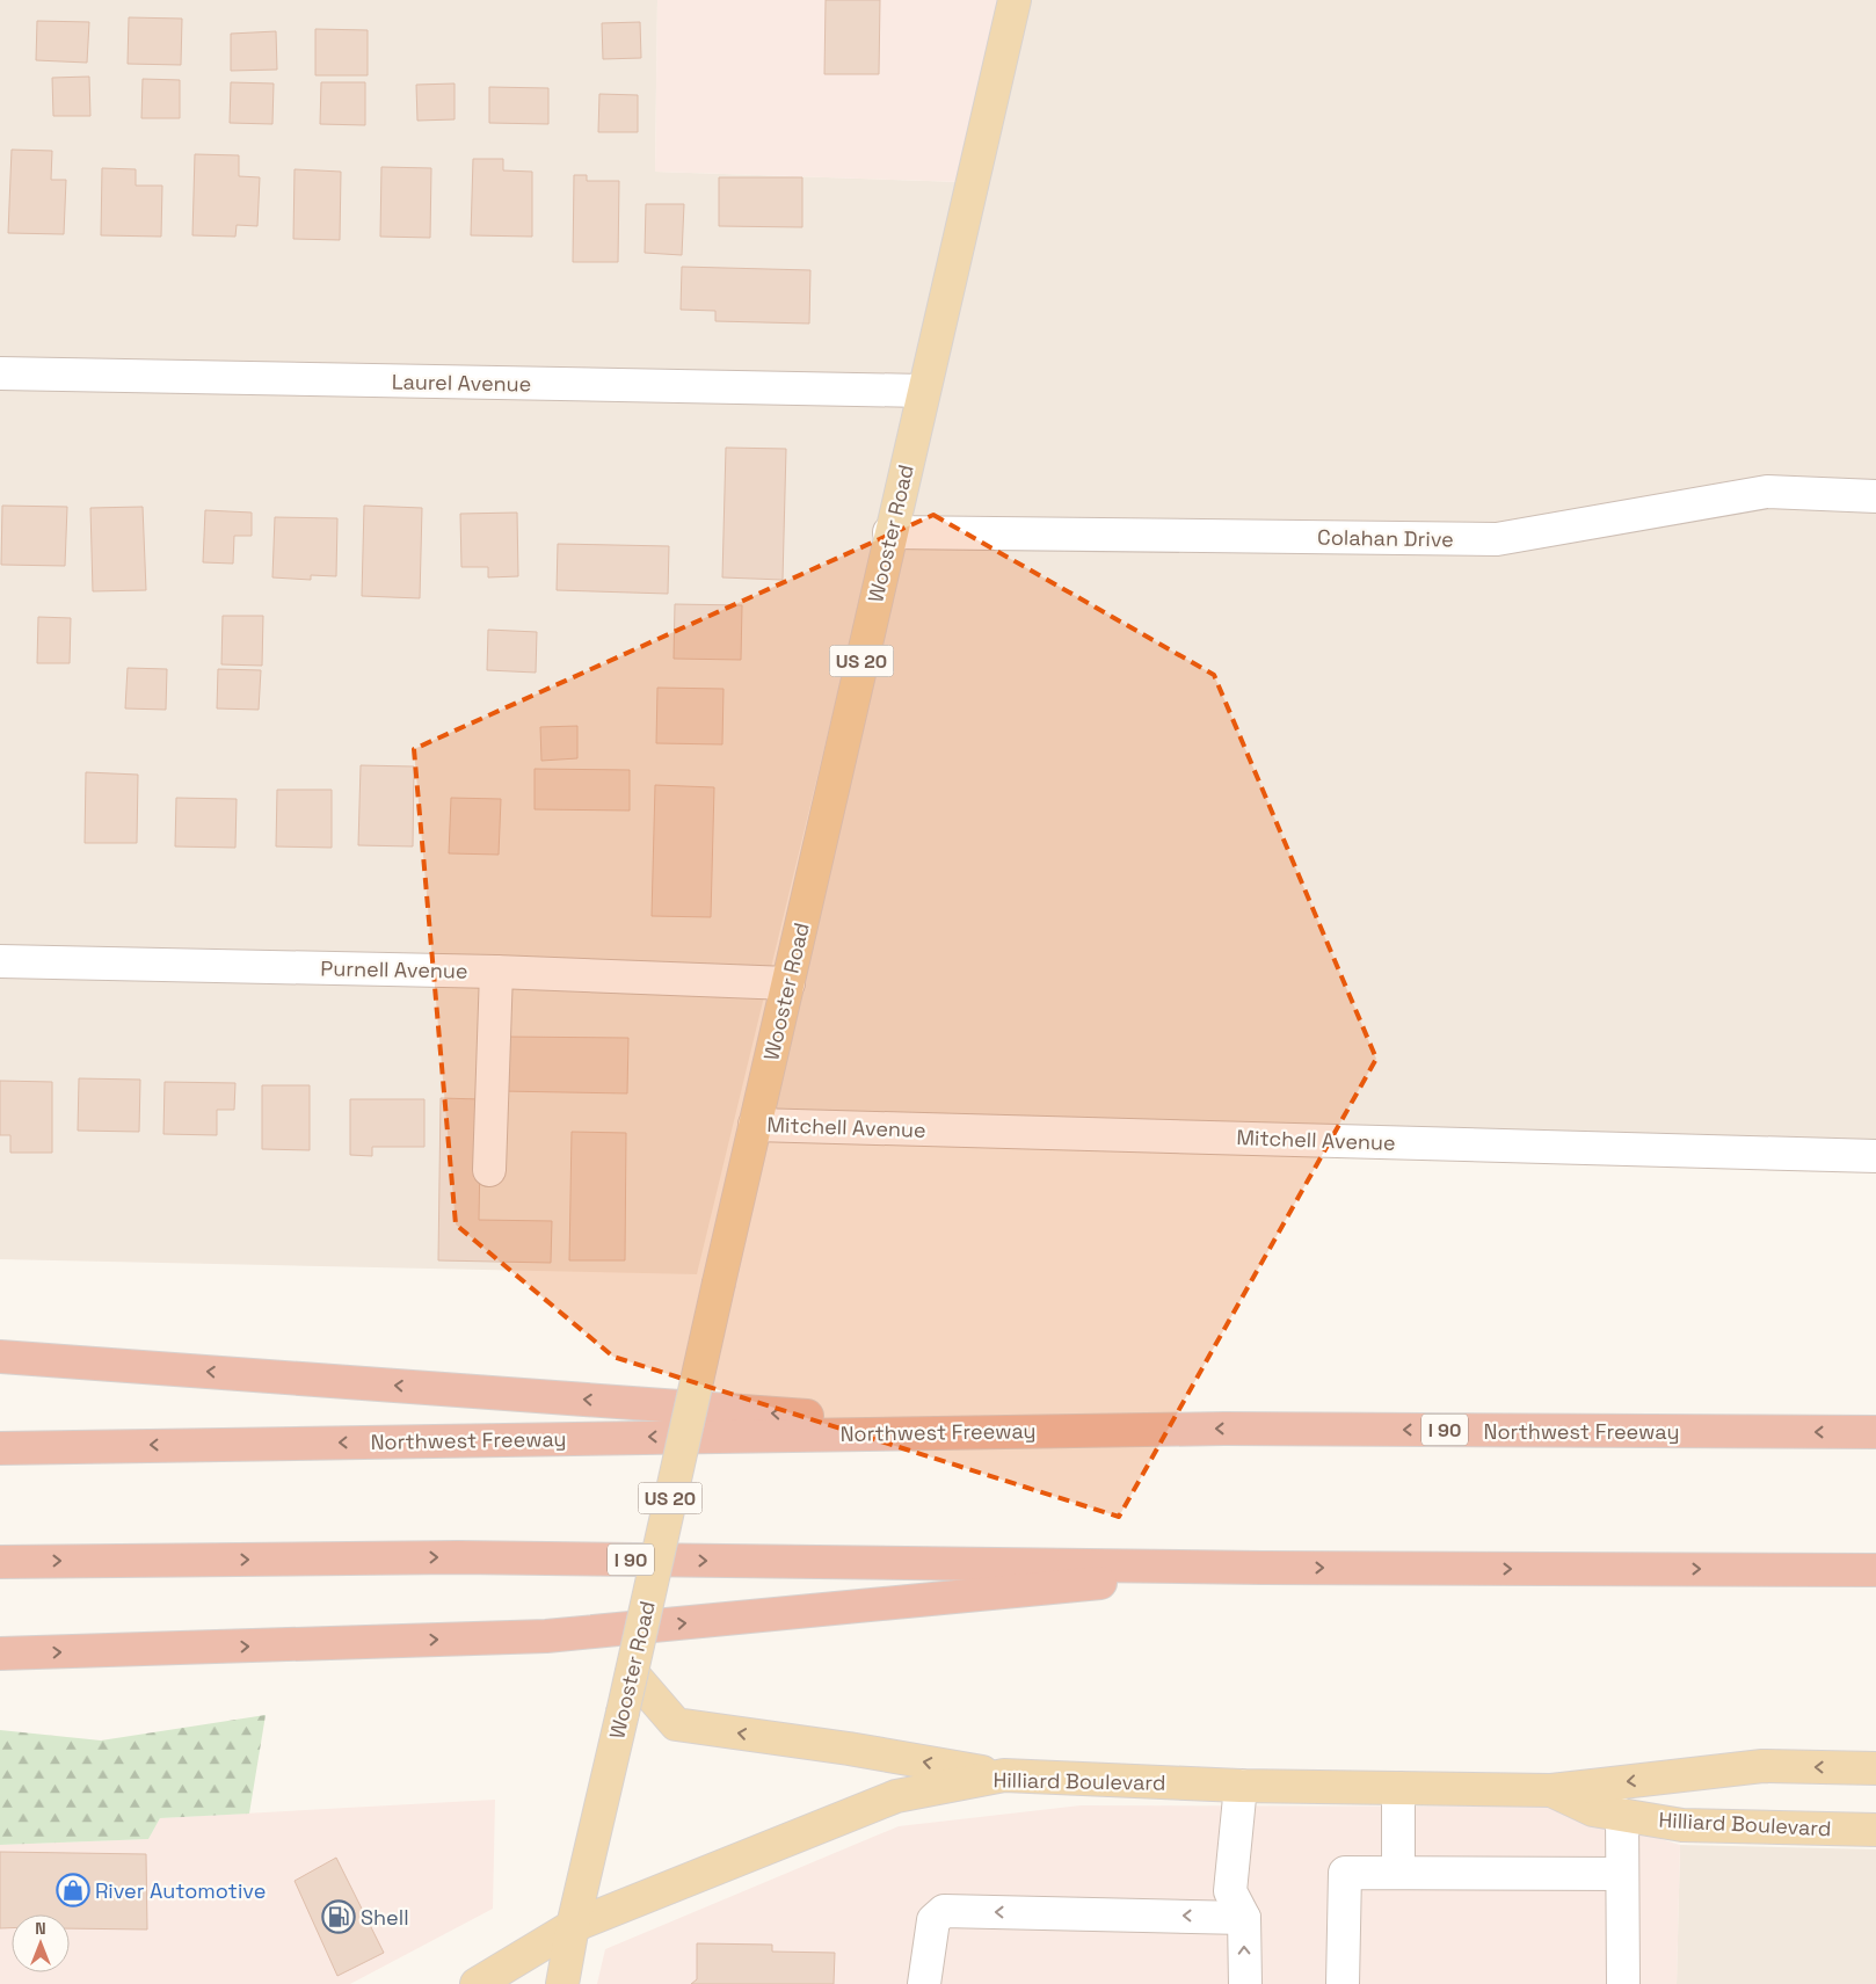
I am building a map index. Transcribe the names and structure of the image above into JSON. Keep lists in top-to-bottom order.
{
  "streets": {
    "highway": ["I 90", "Northwest Freeway"],
    "main road": ["Wooster Road", "US 20", "Hilliard Boulevard"],
    "street": [
      "Laurel Avenue",
      "Colahan Drive",
      "Purnell Avenue",
      "Mitchell Avenue"
    ]
  },
  "crossings": [
    ["Laurel Avenue", "Wooster Road"],
    ["Wooster Road", "Colahan Drive"],
    ["Wooster Road", "Purnell Avenue"],
    ["Wooster Road", "Mitchell Avenue"],
    ["Wooster Road", "Hilliard Boulevard"]
  ],
  "places": {
    "shop": ["River Automotive"],
    "fuel station": ["Shell"]
  },
  "north": "top"
}
